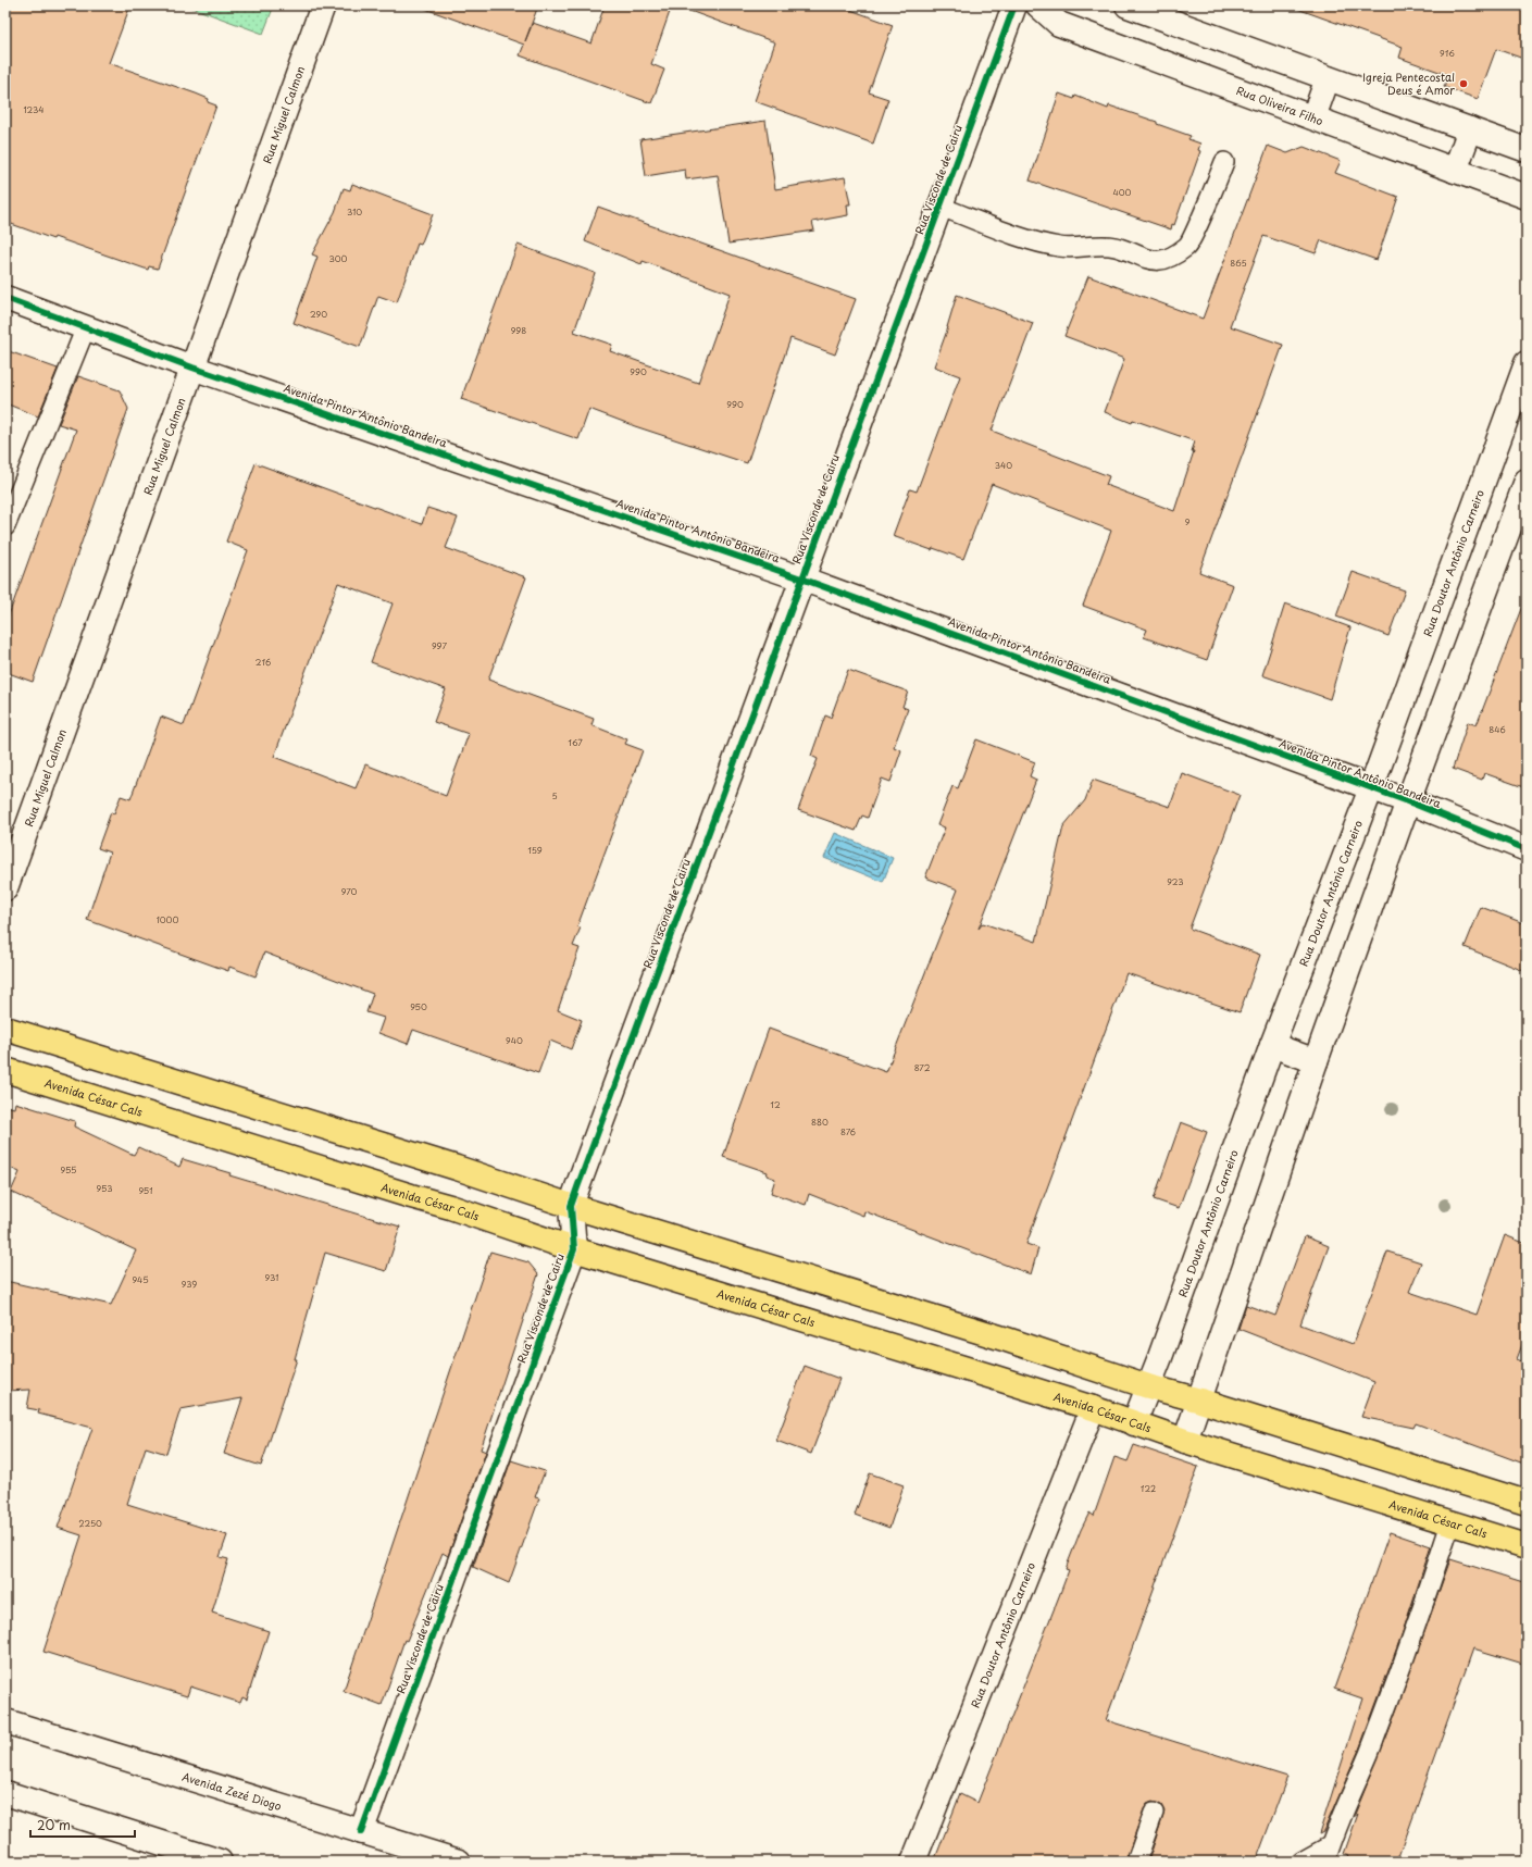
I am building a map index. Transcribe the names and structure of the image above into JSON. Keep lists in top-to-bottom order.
{
  "streets": {
    "main road": ["Avenida César Cals"],
    "street": [
      "Rua Oliveira Filho",
      "Rua Miguel Calmon",
      "Rua Visconde de Cairu",
      "Avenida Pintor Antônio Bandeira",
      "Rua Doutor Antônio Carneiro",
      "Avenida Zezé Diogo"
    ]
  },
  "crossings": [
    ["Rua Miguel Calmon", "Avenida Pintor Antônio Bandeira"],
    ["Rua Visconde de Cairu", "Avenida Pintor Antônio Bandeira"],
    ["Rua Visconde de Cairu", "Avenida César Cals"],
    ["Rua Visconde de Cairu", "Avenida Zezé Diogo"],
    ["Avenida Pintor Antônio Bandeira", "Rua Doutor Antônio Carneiro"],
    ["Rua Doutor Antônio Carneiro", "Avenida César Cals"]
  ],
  "places": ["Igreja Pentecostal Deus é Amor"],
  "house_numbers": [
    "916",
    "1234",
    "400",
    "310",
    "300",
    "865",
    "290",
    "998",
    "990",
    "990",
    "340",
    "9",
    "997",
    "216",
    "846",
    "167",
    "5",
    "159",
    "923",
    "970",
    "1000",
    "950",
    "940",
    "872",
    "12",
    "880",
    "876",
    "955",
    "953",
    "951",
    "931",
    "945",
    "939",
    "122",
    "2250"
  ],
  "scale_bar": "20 m"
}
